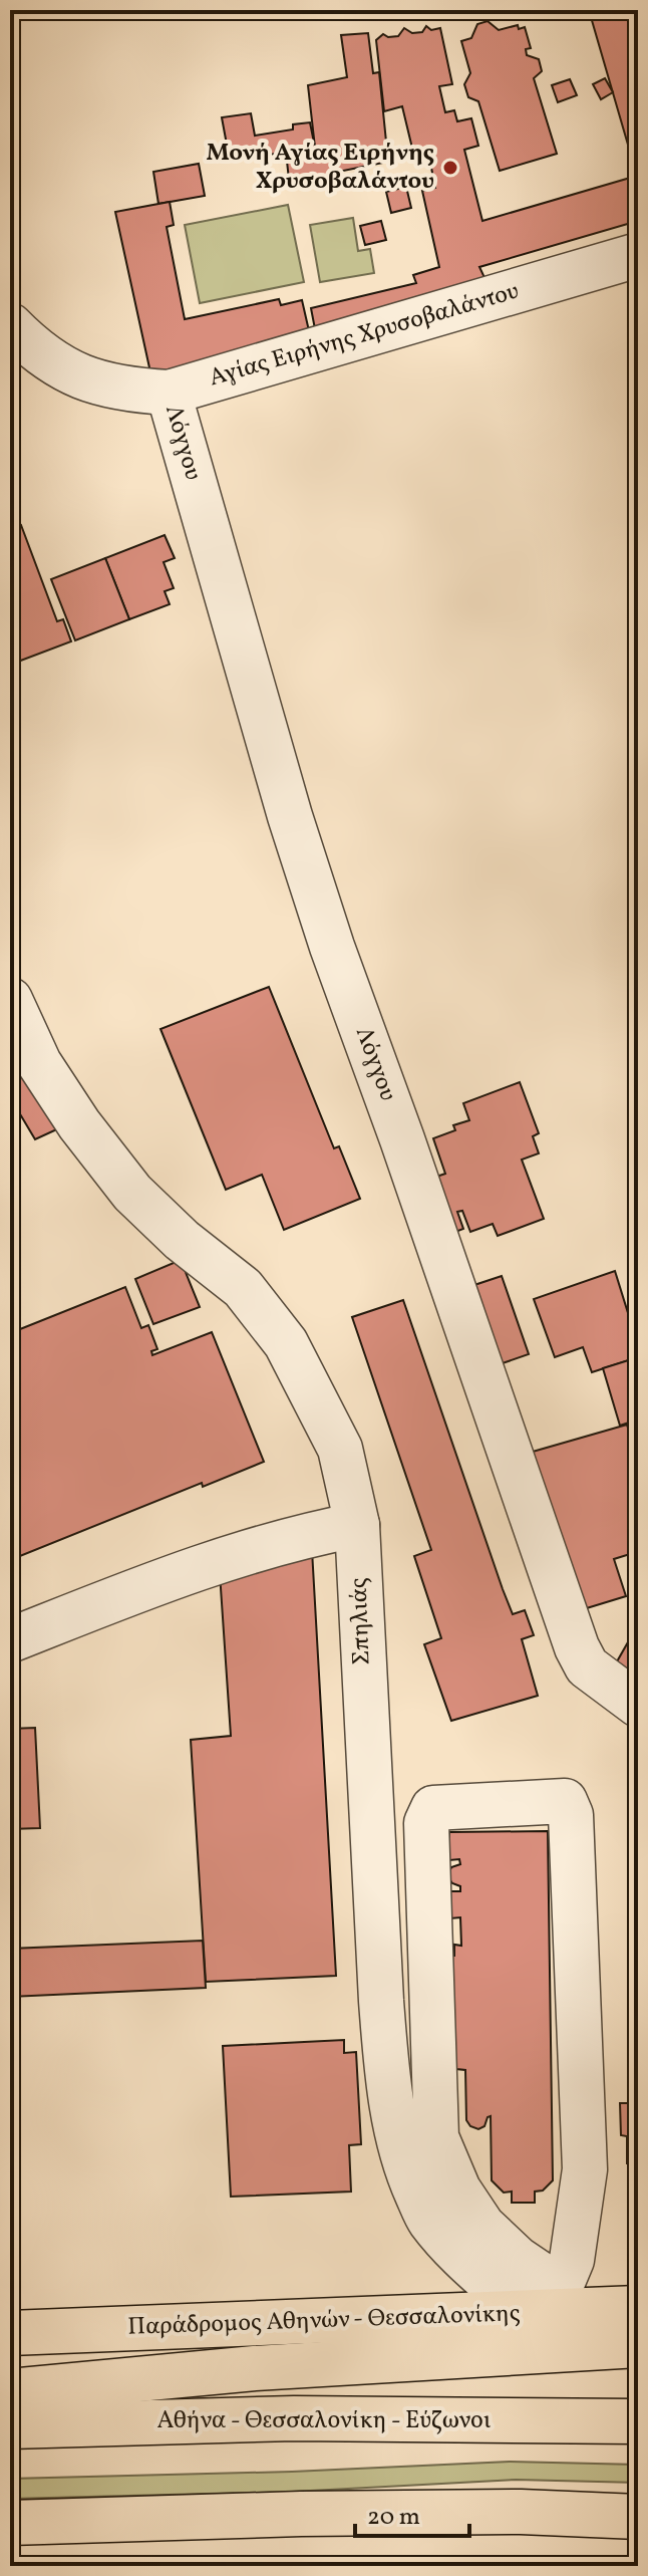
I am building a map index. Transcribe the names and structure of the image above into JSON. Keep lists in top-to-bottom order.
{
  "streets": {
    "main road": ["Παράδρομος Αθηνών - Θεσσαλονίκης", "Αθήνα - Θεσσαλονίκη - Εύζωνοι"],
    "street": ["Αγίας Ειρήνης Χρυσοβαλάντου", "Λόγγου", "Σπηλιάς"]
  },
  "crossings": [
    ["Αγίας Ειρήνης Χρυσοβαλάντου", "Λόγγου"],
    ["Σπηλιάς", "Παράδρομος Αθηνών - Θεσσαλονίκης"]
  ],
  "places": ["Μονή Αγίας Ειρήνης Χρυσοβαλάντου"],
  "scale_bar": "20 m"
}
